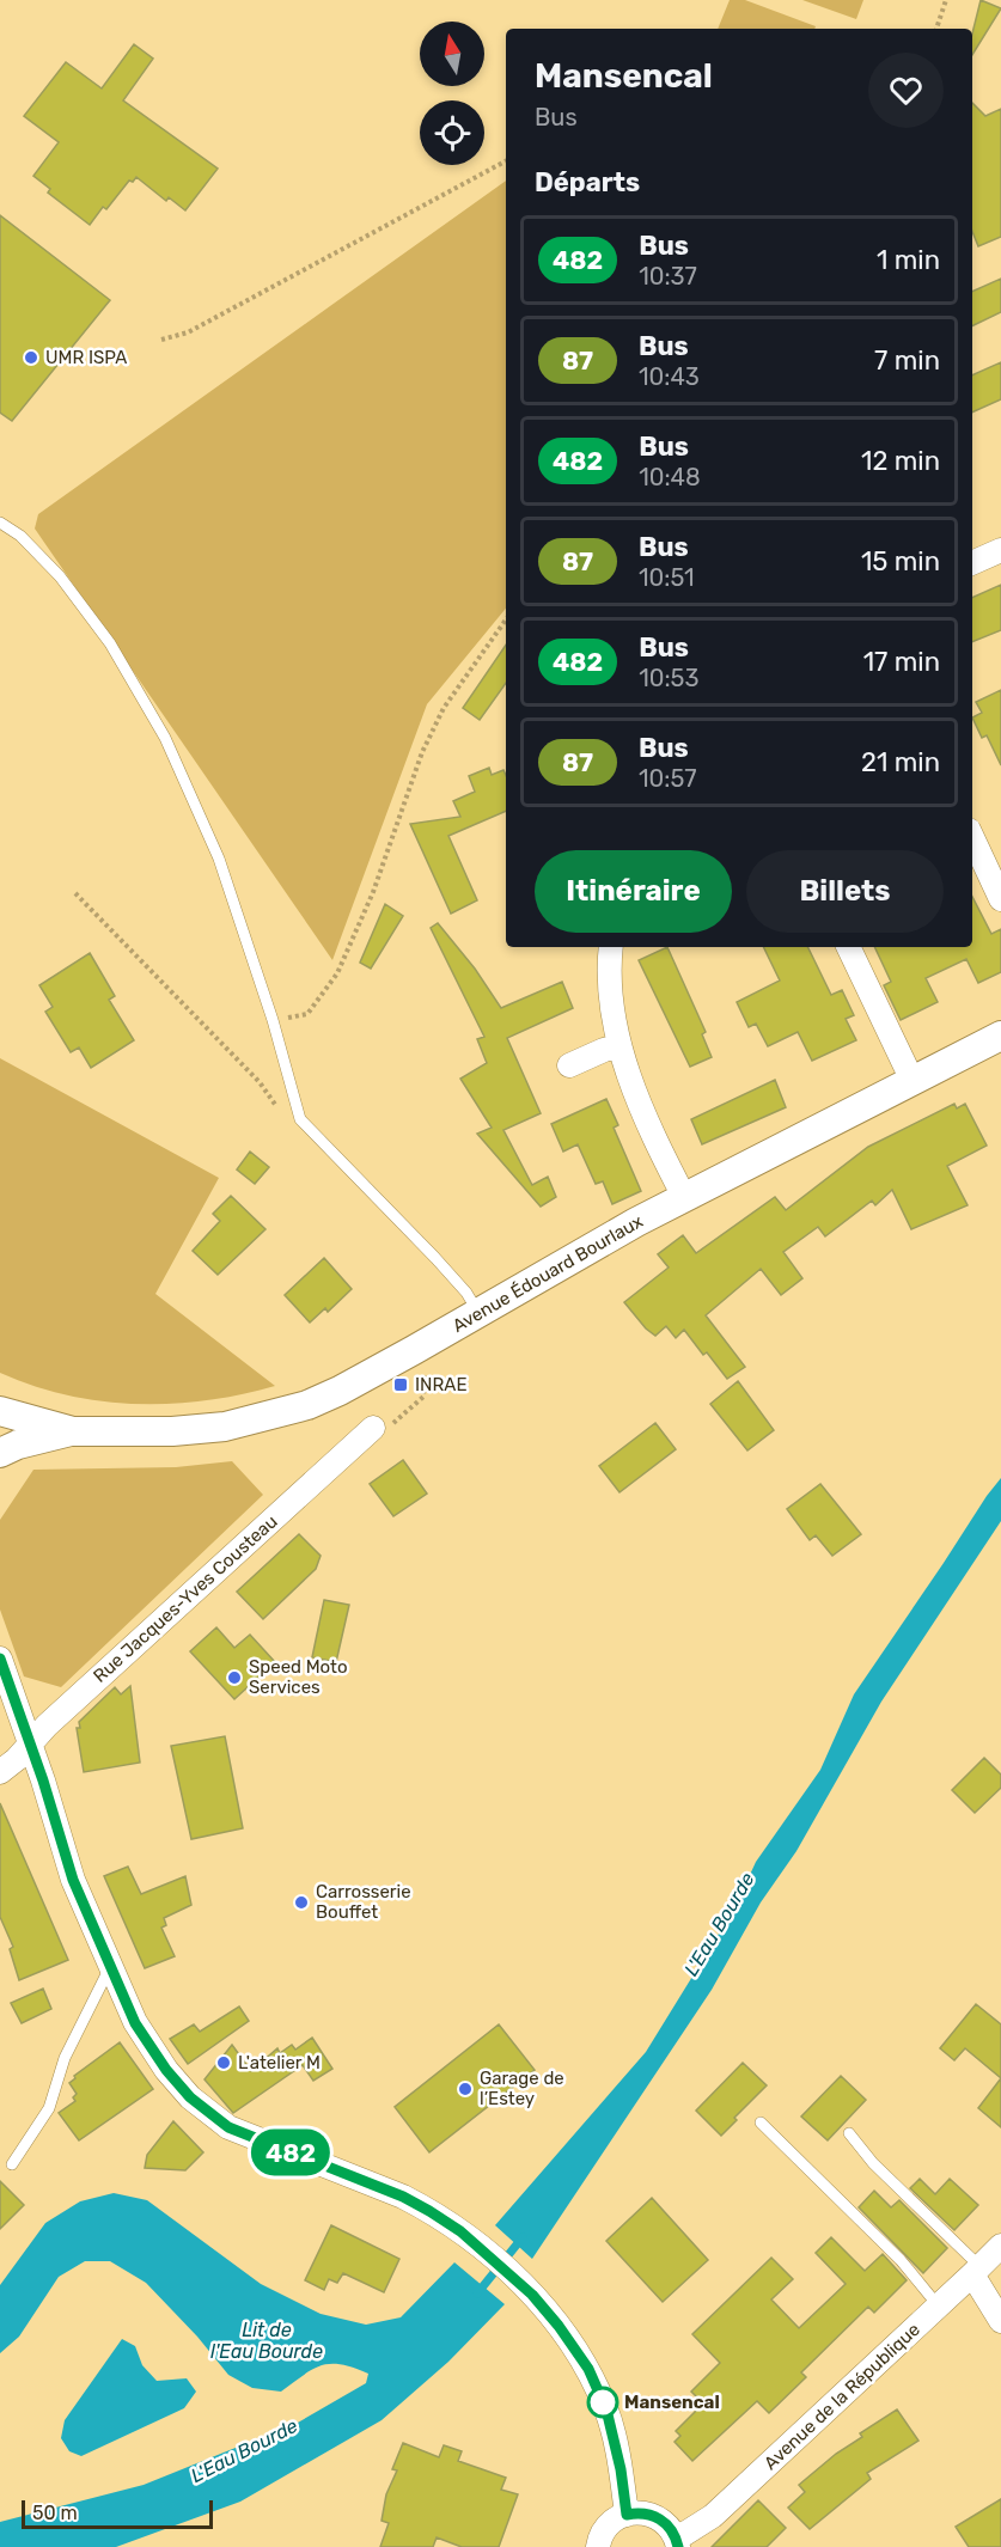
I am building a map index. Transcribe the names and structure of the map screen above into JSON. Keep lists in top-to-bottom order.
{
  "streets": {
    "street": ["Avenue Édouard Bourlaux", "Rue Jacques-Yves Cousteau", "Avenue de la République"]
  },
  "water": ["L'Eau Bourde", "Lit de l'Eau Bourde"],
  "places": {
    "other": [
      "UMR ISPA",
      "Speed Moto Services",
      "Carrosserie Bouffet",
      "L'atelier M",
      "Garage de l’Estey",
      "Mansencal"
    ],
    "transit": ["INRAE"]
  },
  "lines": ["bus line 482"],
  "scale_bar": "50 m",
  "north": "top",
  "page": {
    "on_map": "482",
    "heading": [
      ["Mansencal", "Bus"],
      "Départs"
    ],
    "list": [
      {
        "mark": "482",
        "name": "Bus",
        "note": "10:37",
        "value": "1 min"
      },
      {
        "mark": "87",
        "name": "Bus",
        "note": "10:43",
        "value": "7 min"
      },
      {
        "mark": "482",
        "name": "Bus",
        "note": "10:48",
        "value": "12 min"
      },
      {
        "mark": "87",
        "name": "Bus",
        "note": "10:51",
        "value": "15 min"
      },
      {
        "mark": "482",
        "name": "Bus",
        "note": "10:53",
        "value": "17 min"
      },
      {
        "mark": "87",
        "name": "Bus",
        "note": "10:57",
        "value": "21 min"
      }
    ],
    "buttons": ["Itinéraire", "Billets"],
    "scale": "50 m"
  }
}
